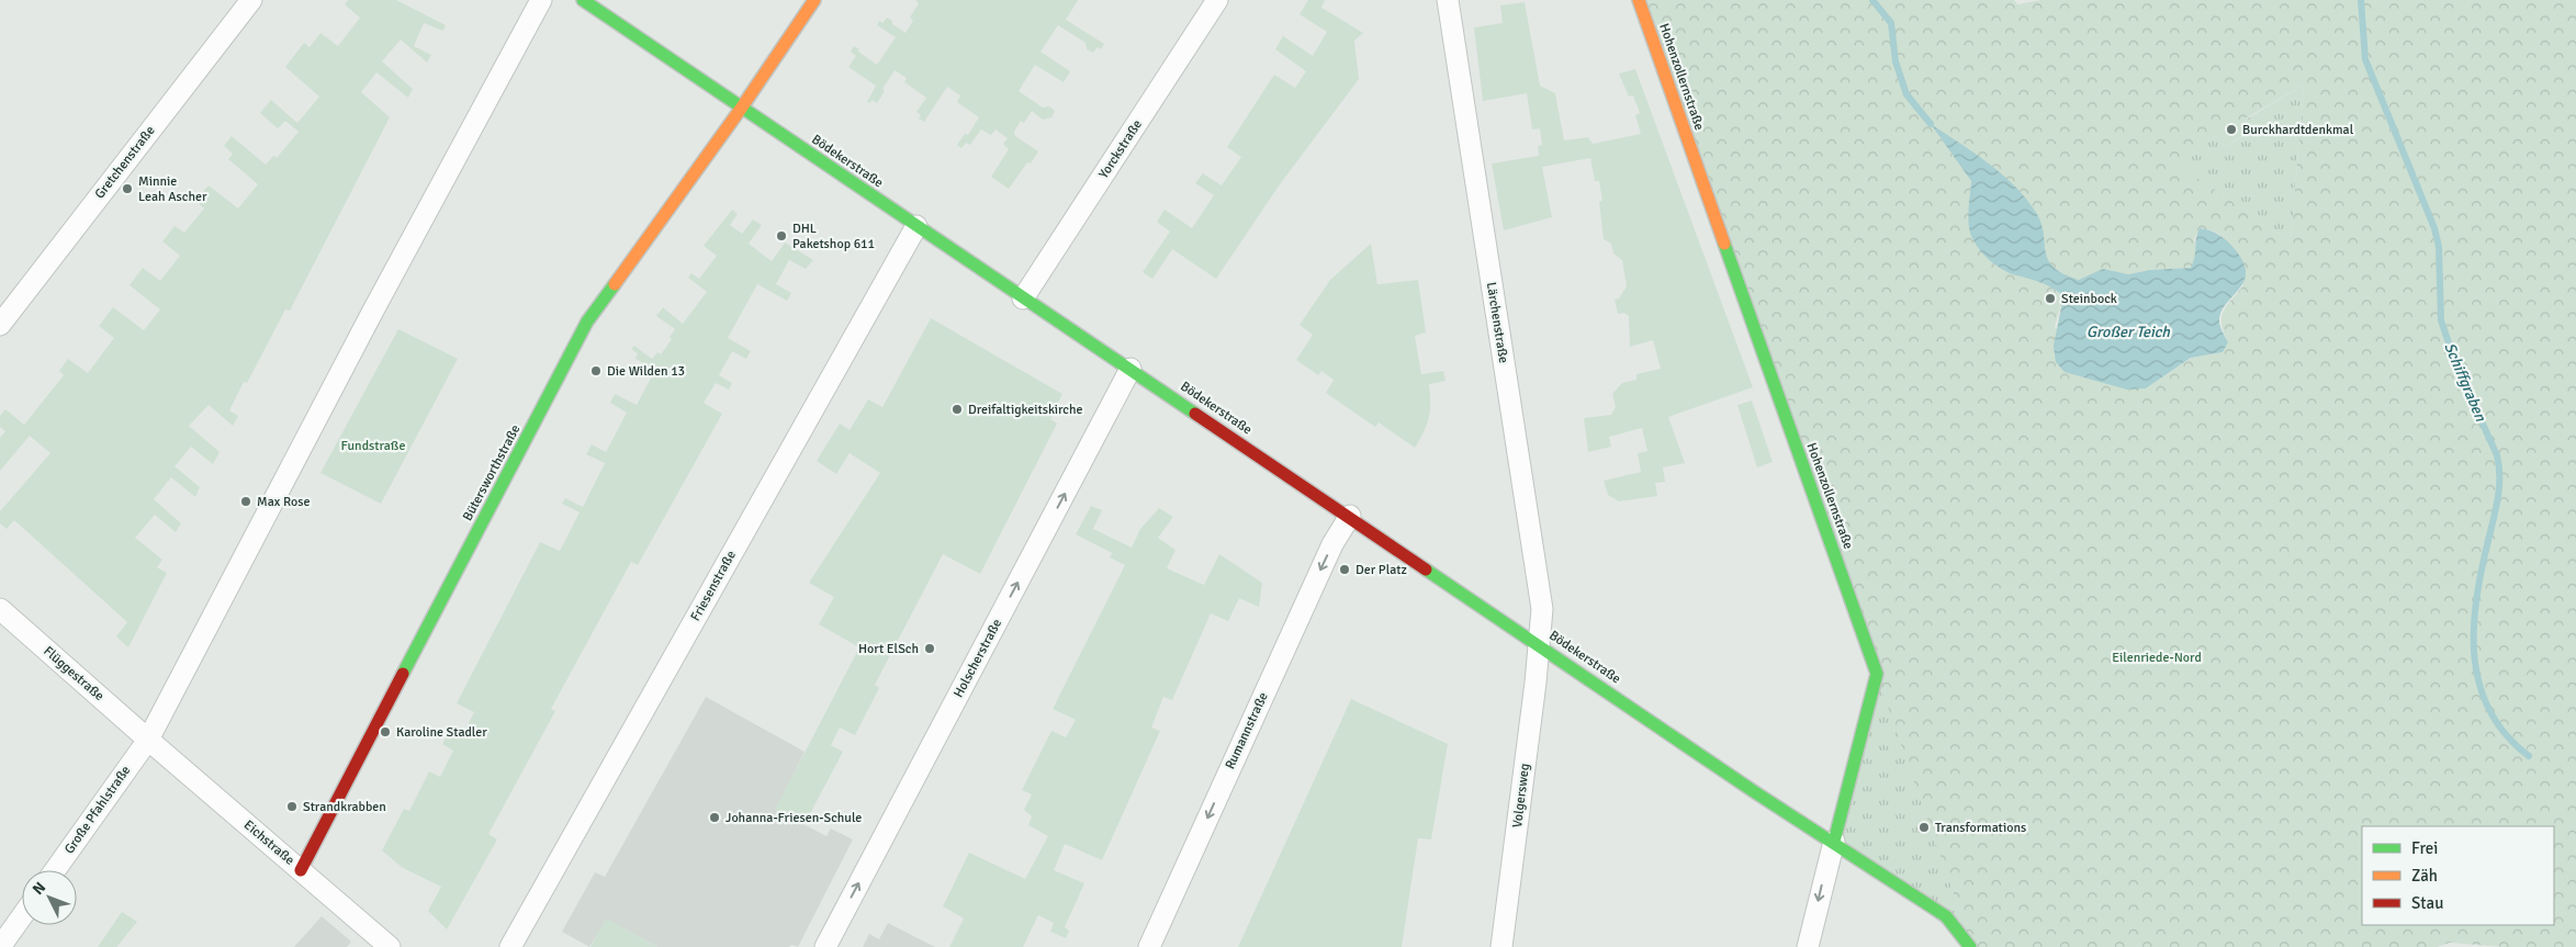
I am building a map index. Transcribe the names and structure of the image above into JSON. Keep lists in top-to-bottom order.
{
  "streets": {
    "street": [
      "Hohenzollernstraße",
      "Yorckstraße",
      "Bödekerstraße",
      "Gretchenstraße",
      "Lärchenstraße",
      "Bütersworthstraße",
      "Friesenstraße",
      "Holscherstraße",
      "Flüggestraße",
      "Rumannstraße",
      "Volgersweg",
      "Große Pfahlstraße",
      "Eichstraße"
    ]
  },
  "crossings": [
    ["Hohenzollernstraße", "Bödekerstraße"],
    ["Yorckstraße", "Bödekerstraße"],
    ["Bödekerstraße", "Lärchenstraße"],
    ["Bödekerstraße", "Bütersworthstraße"],
    ["Bödekerstraße", "Friesenstraße"],
    ["Bödekerstraße", "Holscherstraße"],
    ["Bödekerstraße", "Rumannstraße"],
    ["Bödekerstraße", "Volgersweg"],
    ["Lärchenstraße", "Volgersweg"],
    ["Bütersworthstraße", "Eichstraße"],
    ["Flüggestraße", "Große Pfahlstraße"],
    ["Flüggestraße", "Eichstraße"],
    ["Große Pfahlstraße", "Eichstraße"]
  ],
  "one_way": ["Holscherstraße", "Rumannstraße"],
  "water": ["Großer Teich", "Schiffgraben"],
  "parks": ["Fundstraße", "Eilenriede-Nord"],
  "places": [
    "Burckhardtdenkmal",
    "Minnie Leah Ascher",
    "DHL Paketshop 611",
    "Steinbock",
    "Die Wilden 13",
    "Dreifaltigkeitskirche",
    "Max Rose",
    "Der Platz",
    "Hort ElSch",
    "Karoline Stadler",
    "Strandkrabben",
    "Johanna-Friesen-Schule",
    "Transformations"
  ],
  "legend": ["Frei", "Zäh", "Stau"],
  "north": "top left"
}
